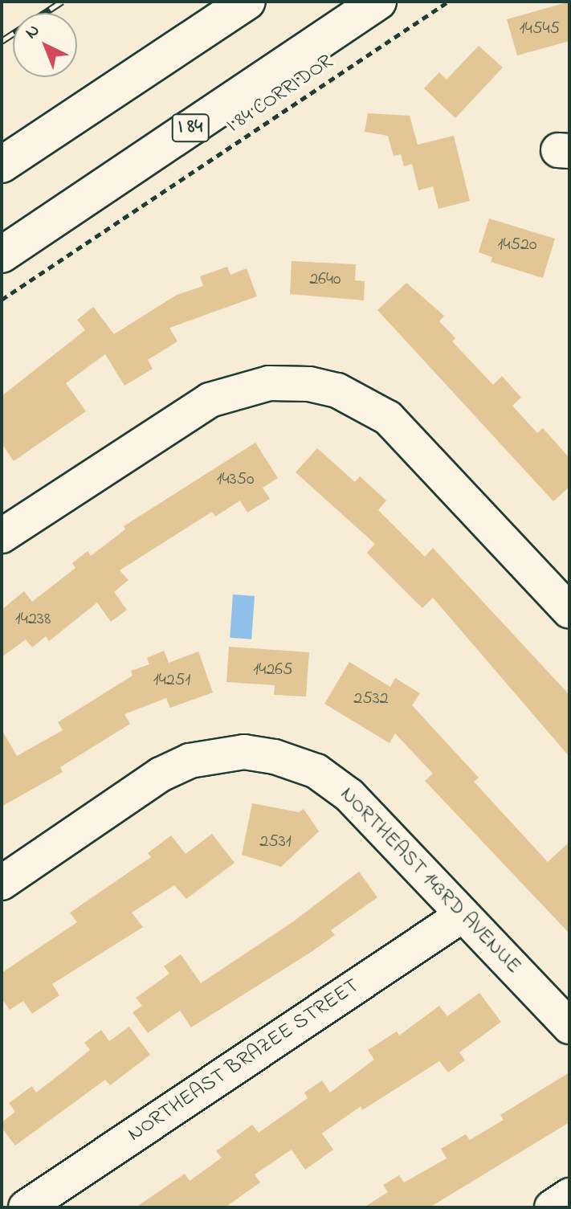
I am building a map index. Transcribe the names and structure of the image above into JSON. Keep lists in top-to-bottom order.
{
  "streets": {
    "highway": ["I 84"],
    "street": ["NORTHEAST 143RD AVENUE", "NORTHEAST BRAZEE STREET"],
    "path": ["I 84 CORRIDOR"]
  },
  "crossings": [
    ["NORTHEAST 143RD AVENUE", "NORTHEAST BRAZEE STREET"]
  ],
  "house_numbers": [
    "14545",
    "14520",
    "2640",
    "14350",
    "14238",
    "14265",
    "14251",
    "2532",
    "2531"
  ],
  "north": "top left"
}
